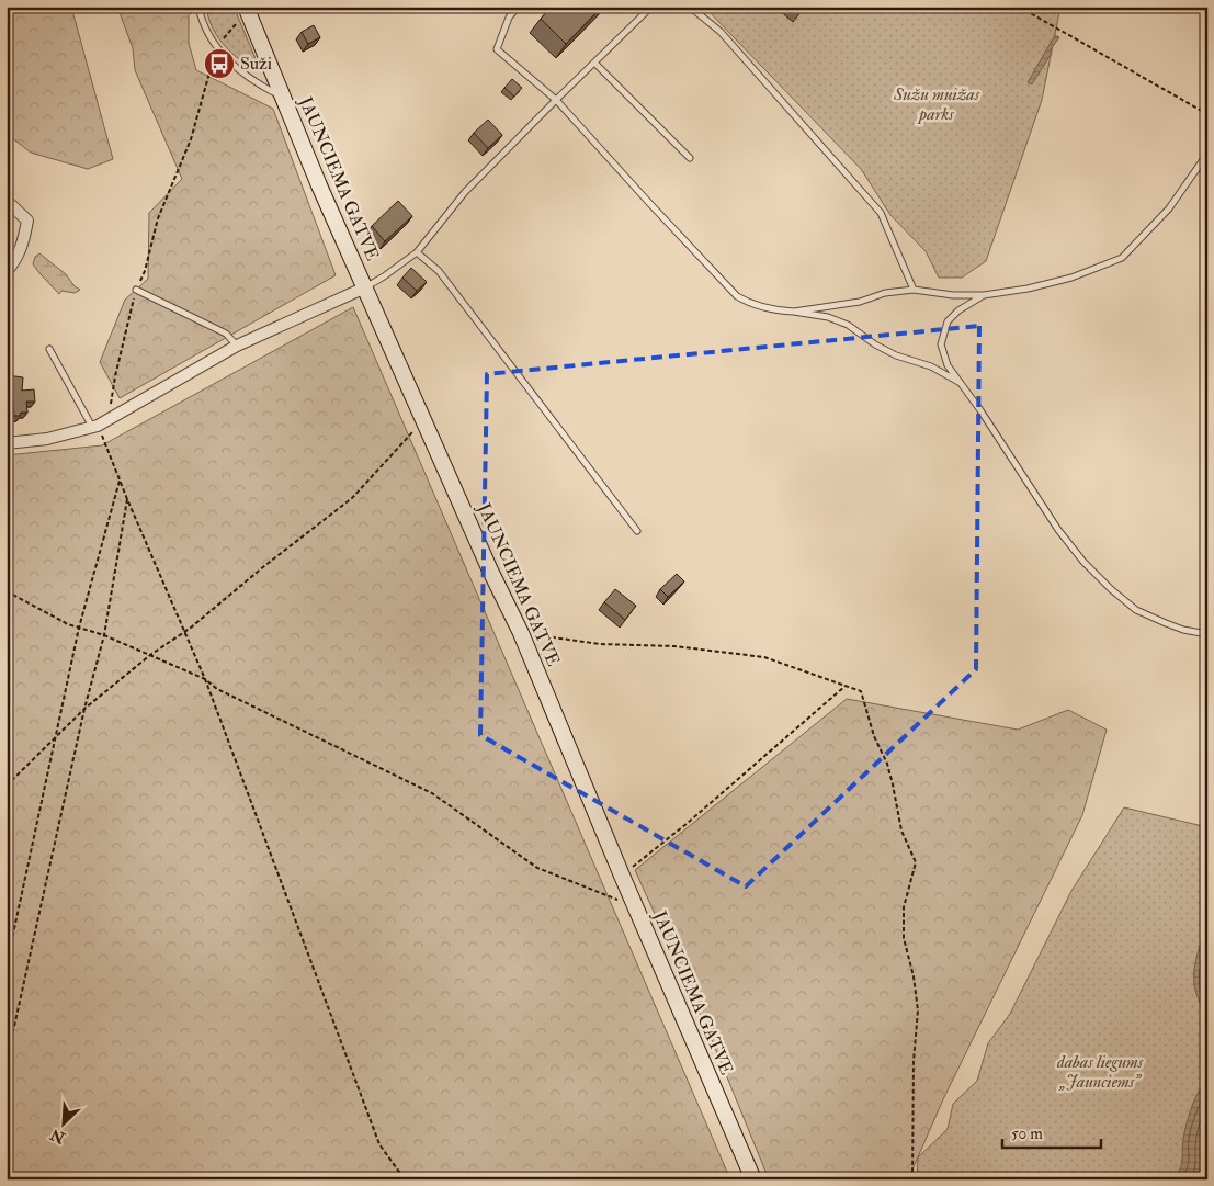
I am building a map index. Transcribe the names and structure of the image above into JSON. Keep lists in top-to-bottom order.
{
  "streets": {
    "main road": ["JAUNCIEMA GATVE"]
  },
  "parks": ["Sužu muižas parks", "dabas liegums „Jaunciems”"],
  "places": {
    "bus stop": ["Suži"]
  },
  "scale_bar": "50 m",
  "north": "bottom left"
}
